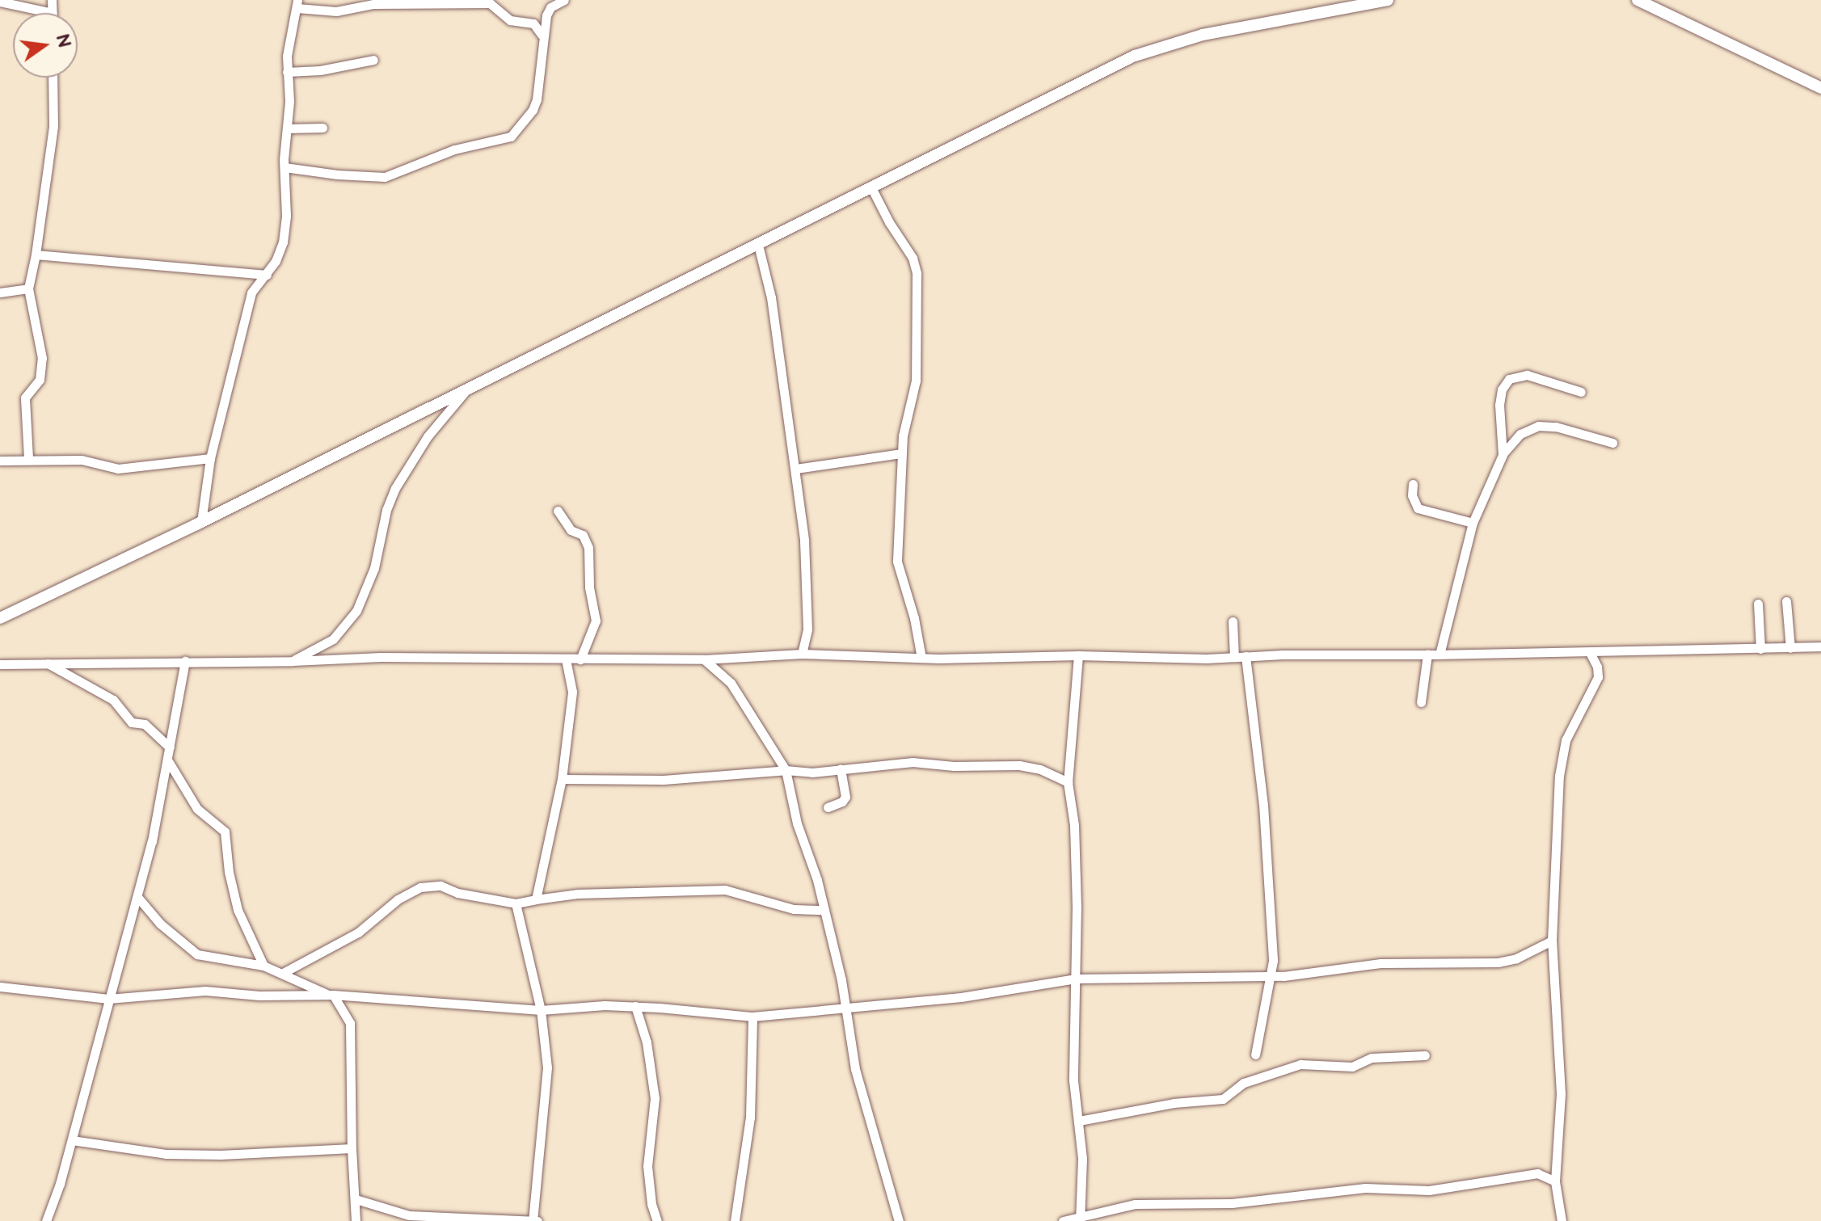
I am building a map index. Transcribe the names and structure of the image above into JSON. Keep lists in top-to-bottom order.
{
  "north": "right"
}
